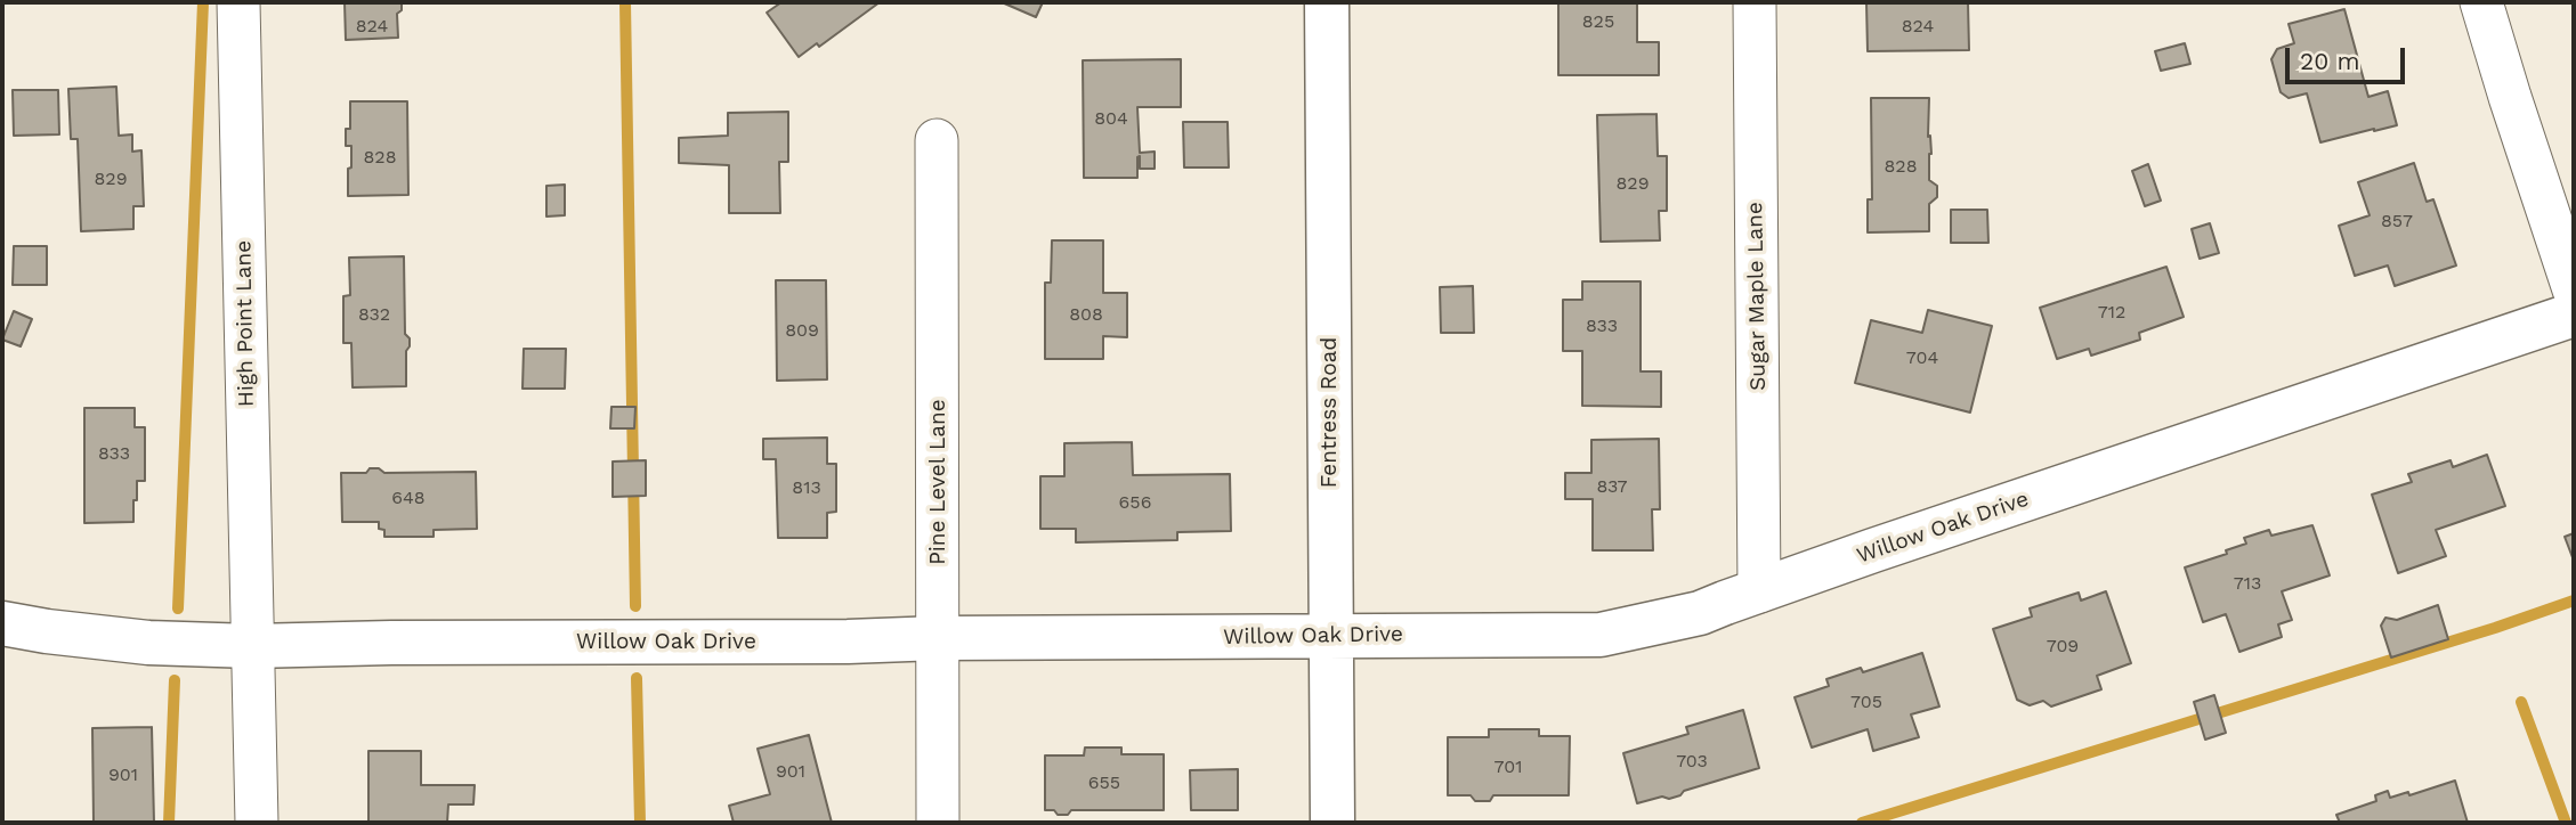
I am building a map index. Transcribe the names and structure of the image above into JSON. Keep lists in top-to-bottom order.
{
  "streets": {
    "street": [
      "Sugar Maple Lane",
      "High Point Lane",
      "Fentress Road",
      "Pine Level Lane",
      "Willow Oak Drive"
    ]
  },
  "crossings": [
    ["Sugar Maple Lane", "Willow Oak Drive"],
    ["High Point Lane", "Willow Oak Drive"],
    ["Fentress Road", "Willow Oak Drive"],
    ["Pine Level Lane", "Willow Oak Drive"]
  ],
  "house_numbers": [
    "825",
    "824",
    "824",
    "804",
    "828",
    "828",
    "829",
    "829",
    "857",
    "712",
    "832",
    "808",
    "833",
    "809",
    "704",
    "833",
    "837",
    "813",
    "648",
    "656",
    "713",
    "709",
    "705",
    "703",
    "701",
    "901",
    "901",
    "655"
  ],
  "scale_bar": "20 m"
}
